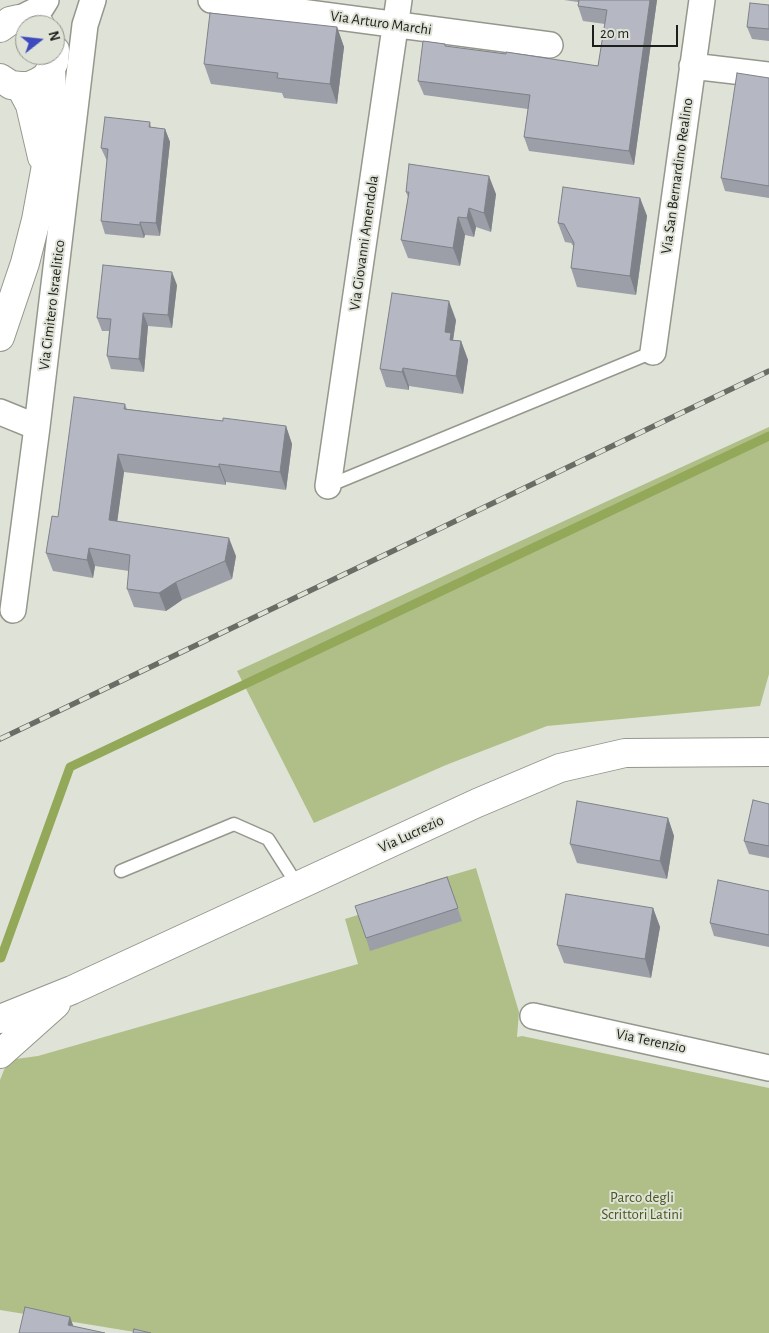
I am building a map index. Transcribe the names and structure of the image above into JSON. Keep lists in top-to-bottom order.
{
  "streets": {
    "street": [
      "Via Arturo Marchi",
      "Via San Bernardino Realino",
      "Via Giovanni Amendola",
      "Via Cimitero Israelitico",
      "Via Lucrezio",
      "Via Terenzio"
    ]
  },
  "crossings": [
    ["Via Arturo Marchi", "Via Giovanni Amendola"]
  ],
  "parks": ["Parco degli Scrittori Latini"],
  "scale_bar": "20 m",
  "north": "right"
}
